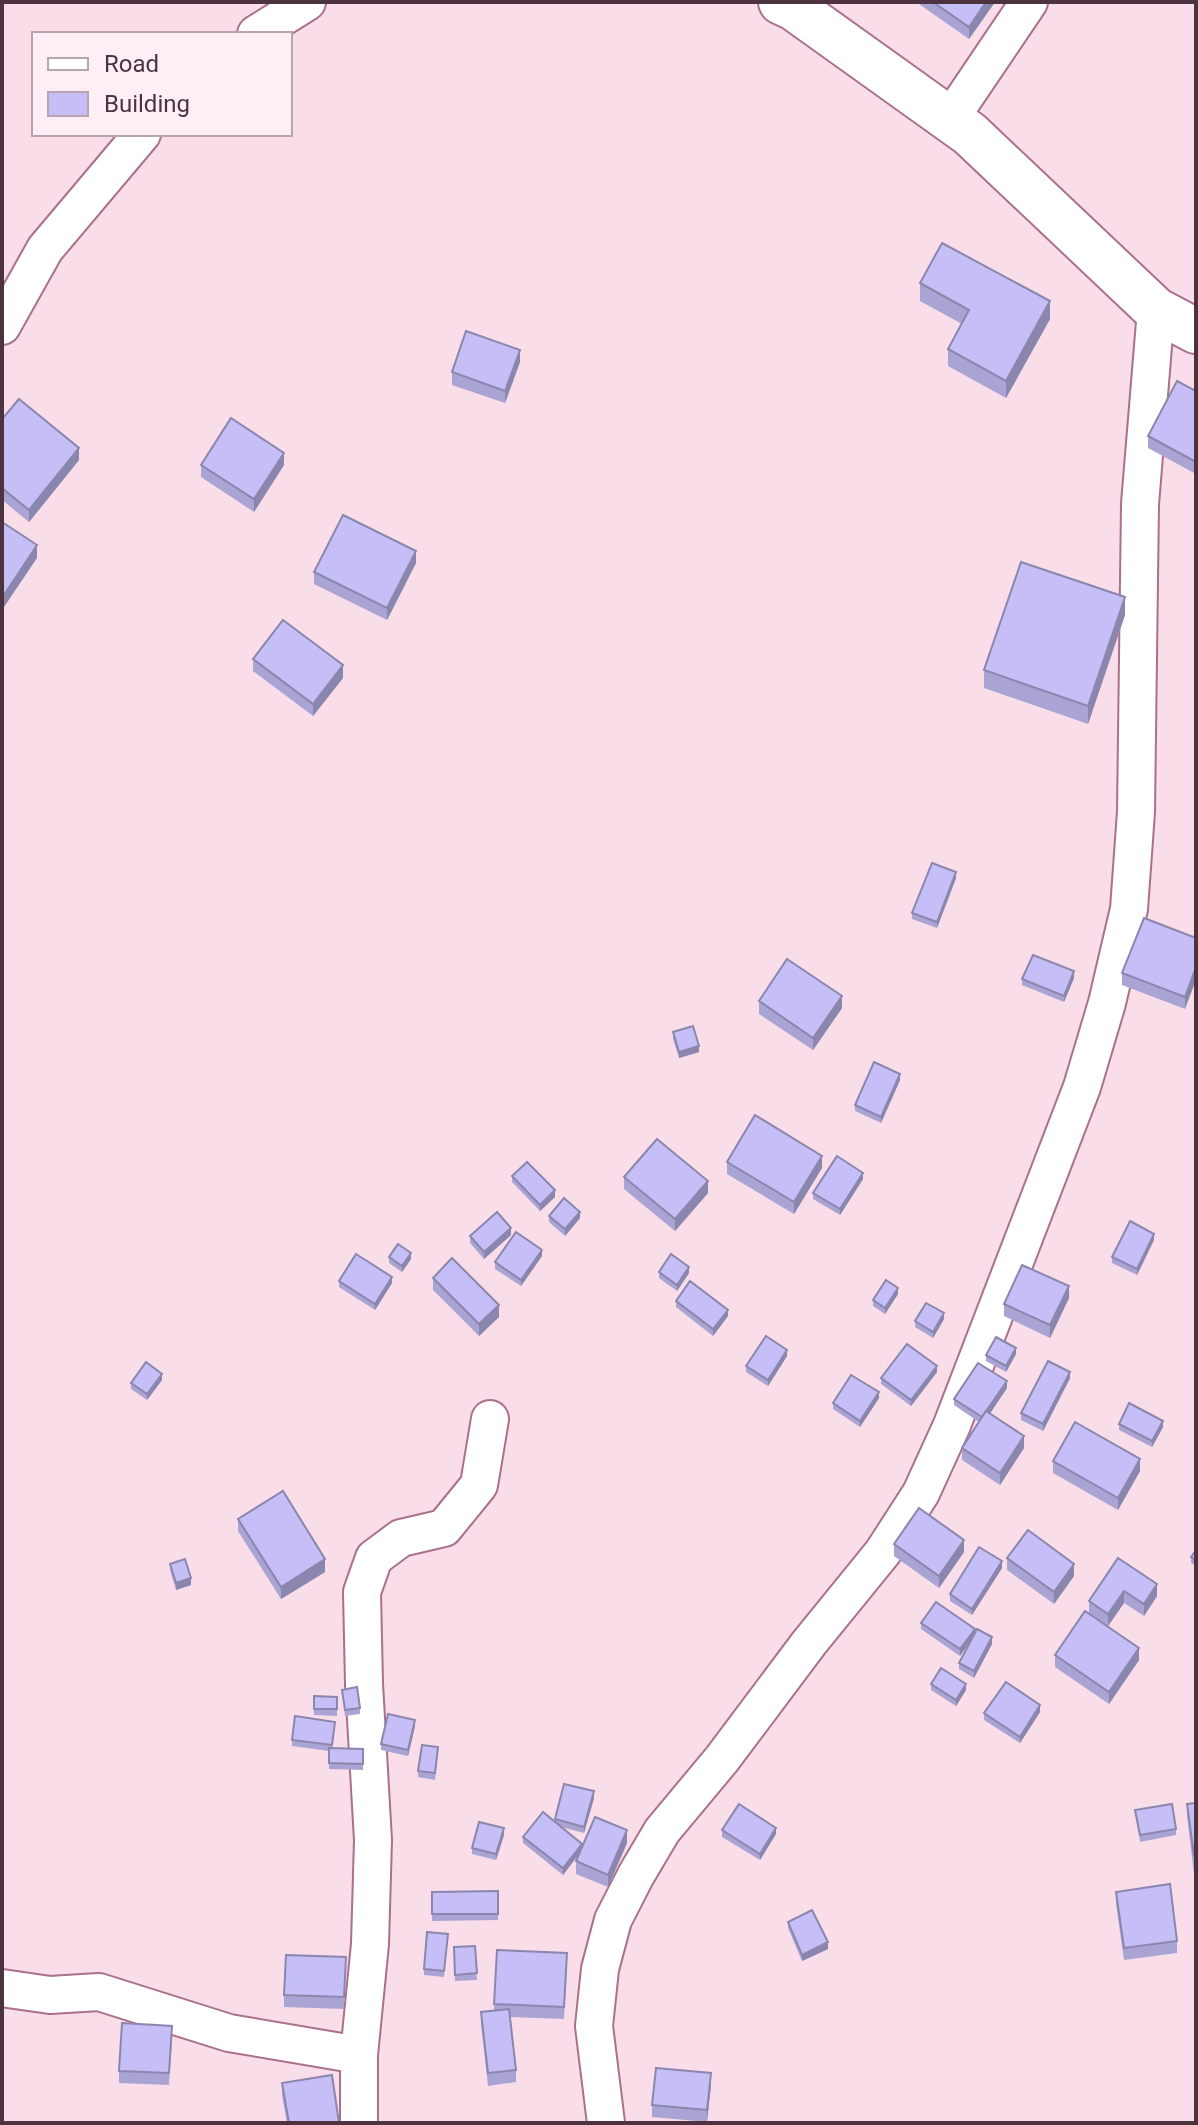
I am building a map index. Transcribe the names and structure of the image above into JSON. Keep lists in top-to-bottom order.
{
  "legend": ["Road", "Building"]
}
